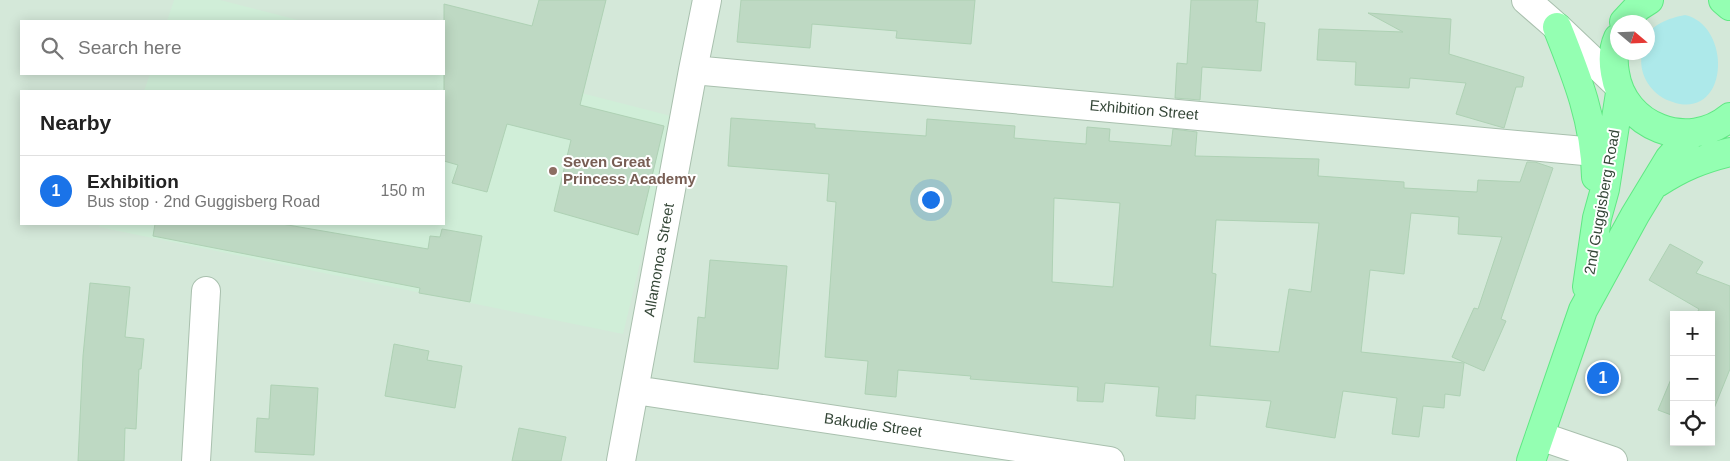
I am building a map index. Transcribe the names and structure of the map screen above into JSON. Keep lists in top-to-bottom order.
{
  "streets": {
    "main road": ["2nd Guggisberg Road"],
    "street": ["Exhibition Street", "Allamonoa Street", "Bakudie Street"]
  },
  "crossings": [
    ["Exhibition Street", "Allamonoa Street"],
    ["Allamonoa Street", "Bakudie Street"]
  ],
  "places": ["Seven Great Princess Academy"],
  "north": "right",
  "page": {
    "search": "Search here",
    "heading": "Nearby",
    "list": [
      {
        "mark": "1",
        "name": "Exhibition",
        "note": "Bus stop · 2nd Guggisberg Road",
        "value": "150 m"
      }
    ],
    "map_buttons": ["+", "−"],
    "pins": "1"
  }
}
